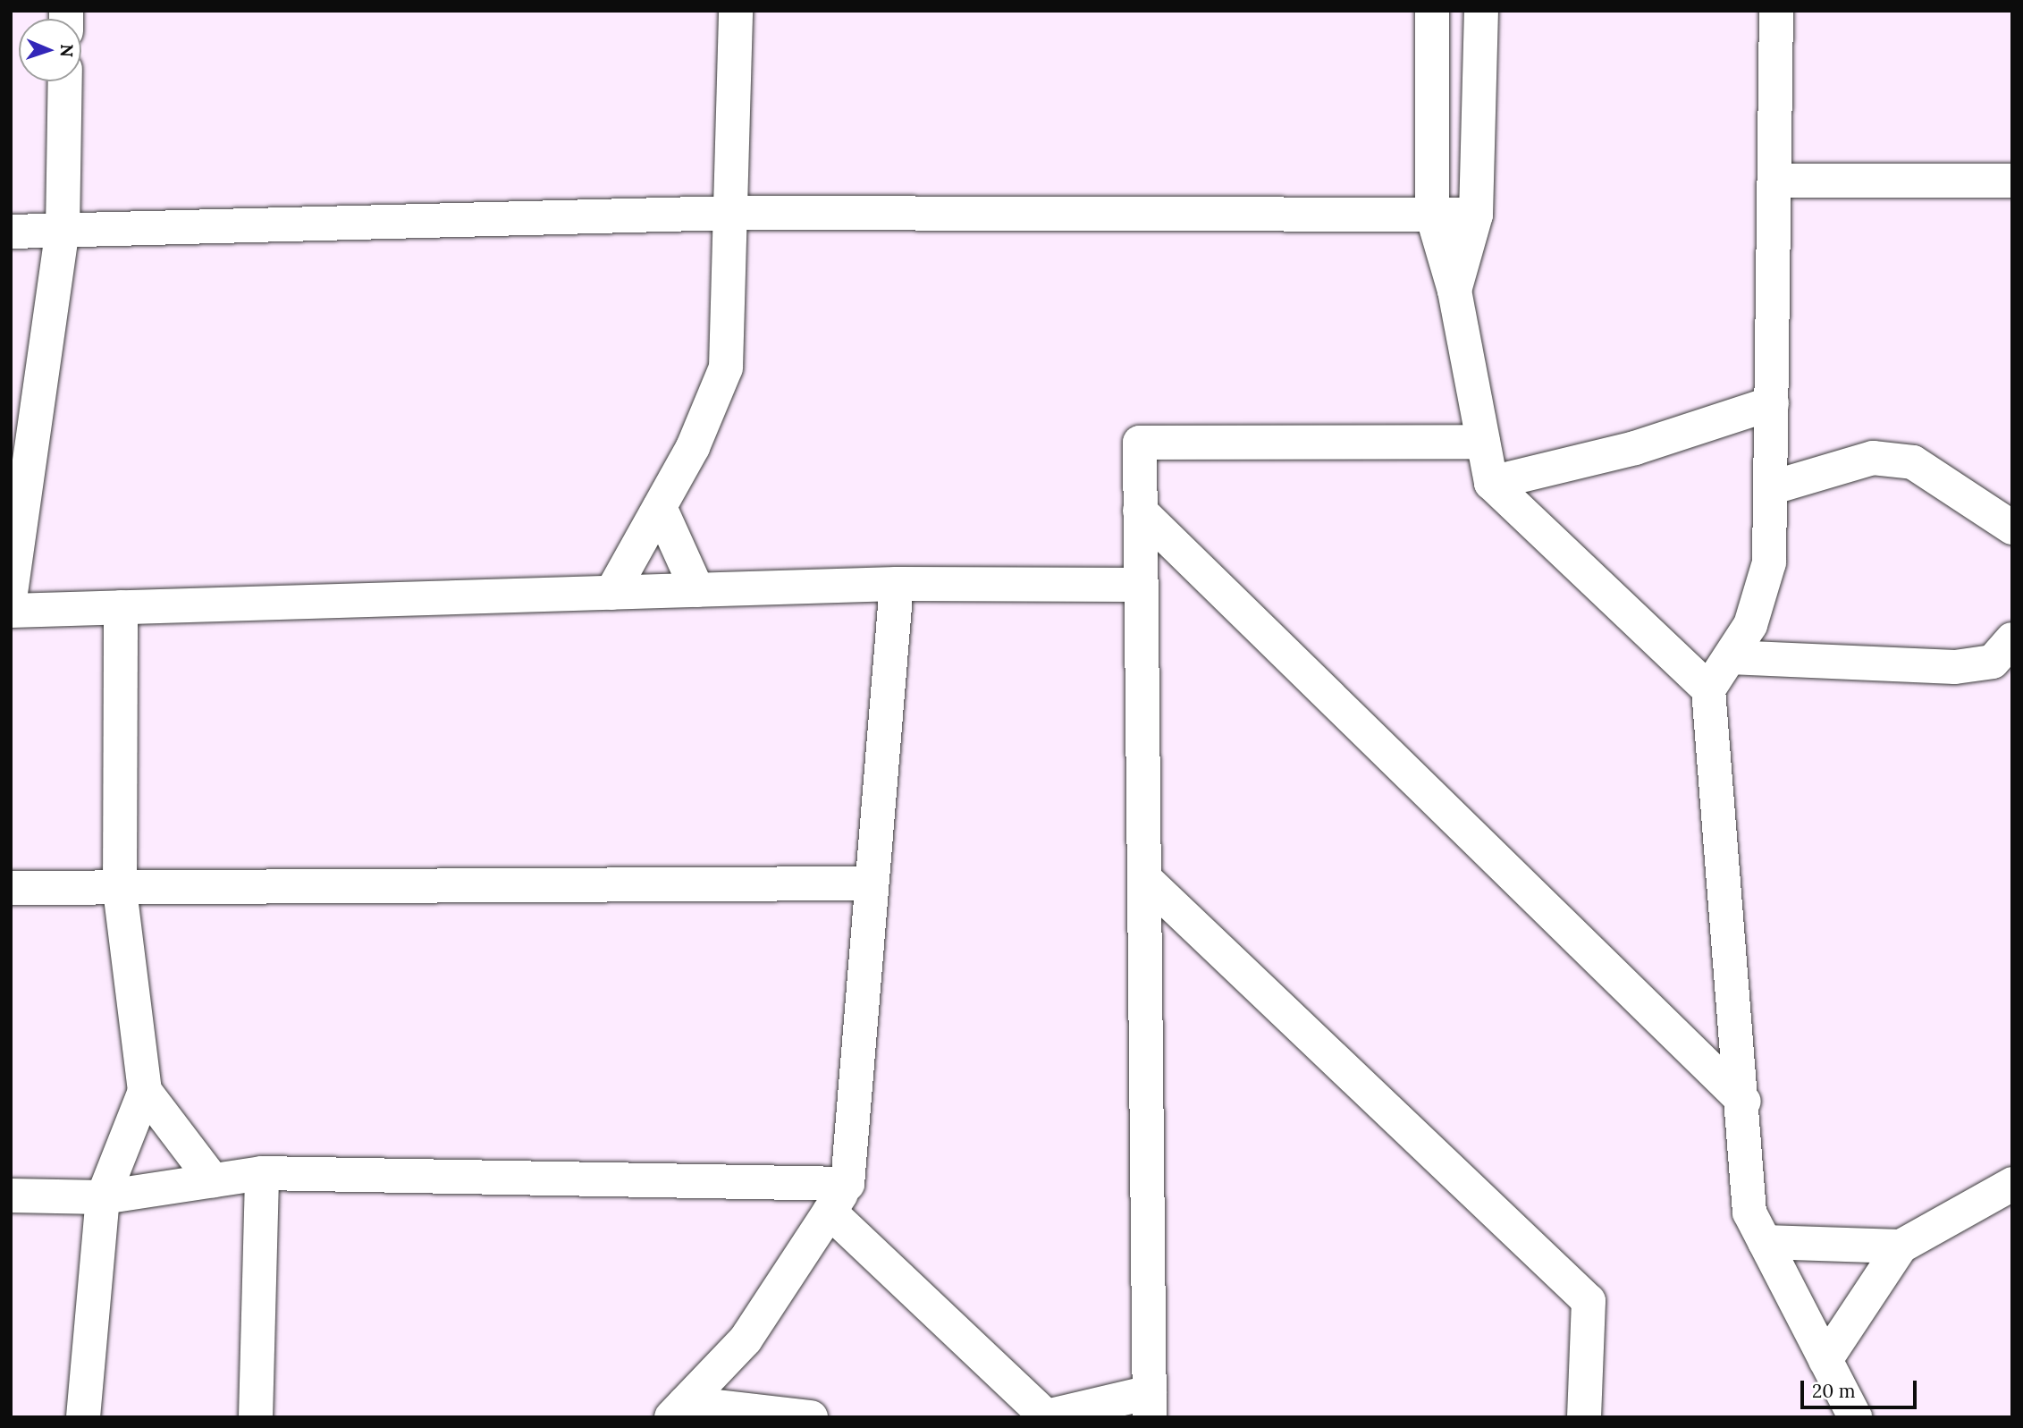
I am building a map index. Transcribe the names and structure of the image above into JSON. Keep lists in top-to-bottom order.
{
  "scale_bar": "20 m",
  "north": "right"
}
